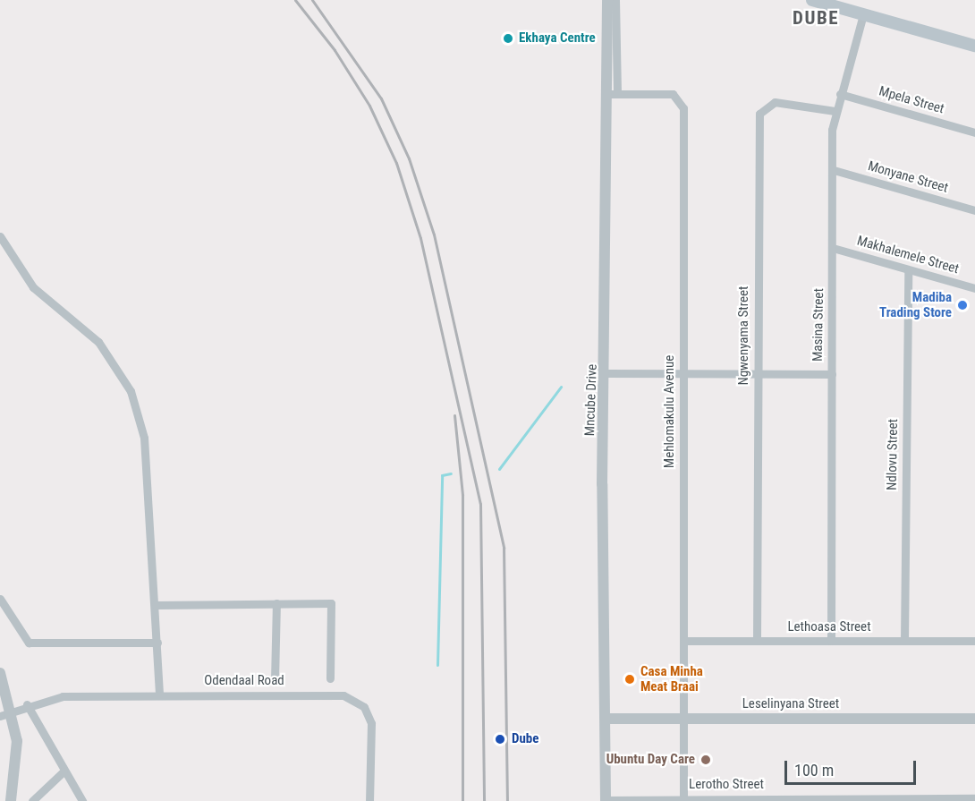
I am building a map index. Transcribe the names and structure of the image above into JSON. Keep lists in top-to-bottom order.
{
  "streets": {
    "street": [
      "Mpela Street",
      "Monyane Street",
      "Makhalemele Street",
      "Masina Street",
      "Ngwenyama Street",
      "Mncube Drive",
      "Mehlomakulu Avenue",
      "Ndlovu Street",
      "Lethoasa Street",
      "Odendaal Road",
      "Leselinyana Street",
      "Lerotho Street"
    ]
  },
  "crossings": [
    ["Mpela Street", "Masina Street"],
    ["Monyane Street", "Masina Street"],
    ["Makhalemele Street", "Masina Street"],
    ["Makhalemele Street", "Ndlovu Street"],
    ["Masina Street", "Ngwenyama Street"],
    ["Masina Street", "Lethoasa Street"],
    ["Ngwenyama Street", "Lethoasa Street"],
    ["Mncube Drive", "Mehlomakulu Avenue"],
    ["Mncube Drive", "Leselinyana Street"],
    ["Mncube Drive", "Lerotho Street"],
    ["Mehlomakulu Avenue", "Lethoasa Street"],
    ["Mehlomakulu Avenue", "Leselinyana Street"],
    ["Mehlomakulu Avenue", "Lerotho Street"],
    ["Ndlovu Street", "Lethoasa Street"]
  ],
  "districts": ["DUBE"],
  "places": [
    "Ekhaya Centre",
    "Madiba Trading Store",
    "Casa Minha Meat Braai",
    "Dube",
    "Ubuntu Day Care"
  ],
  "scale_bar": "100 m"
}
